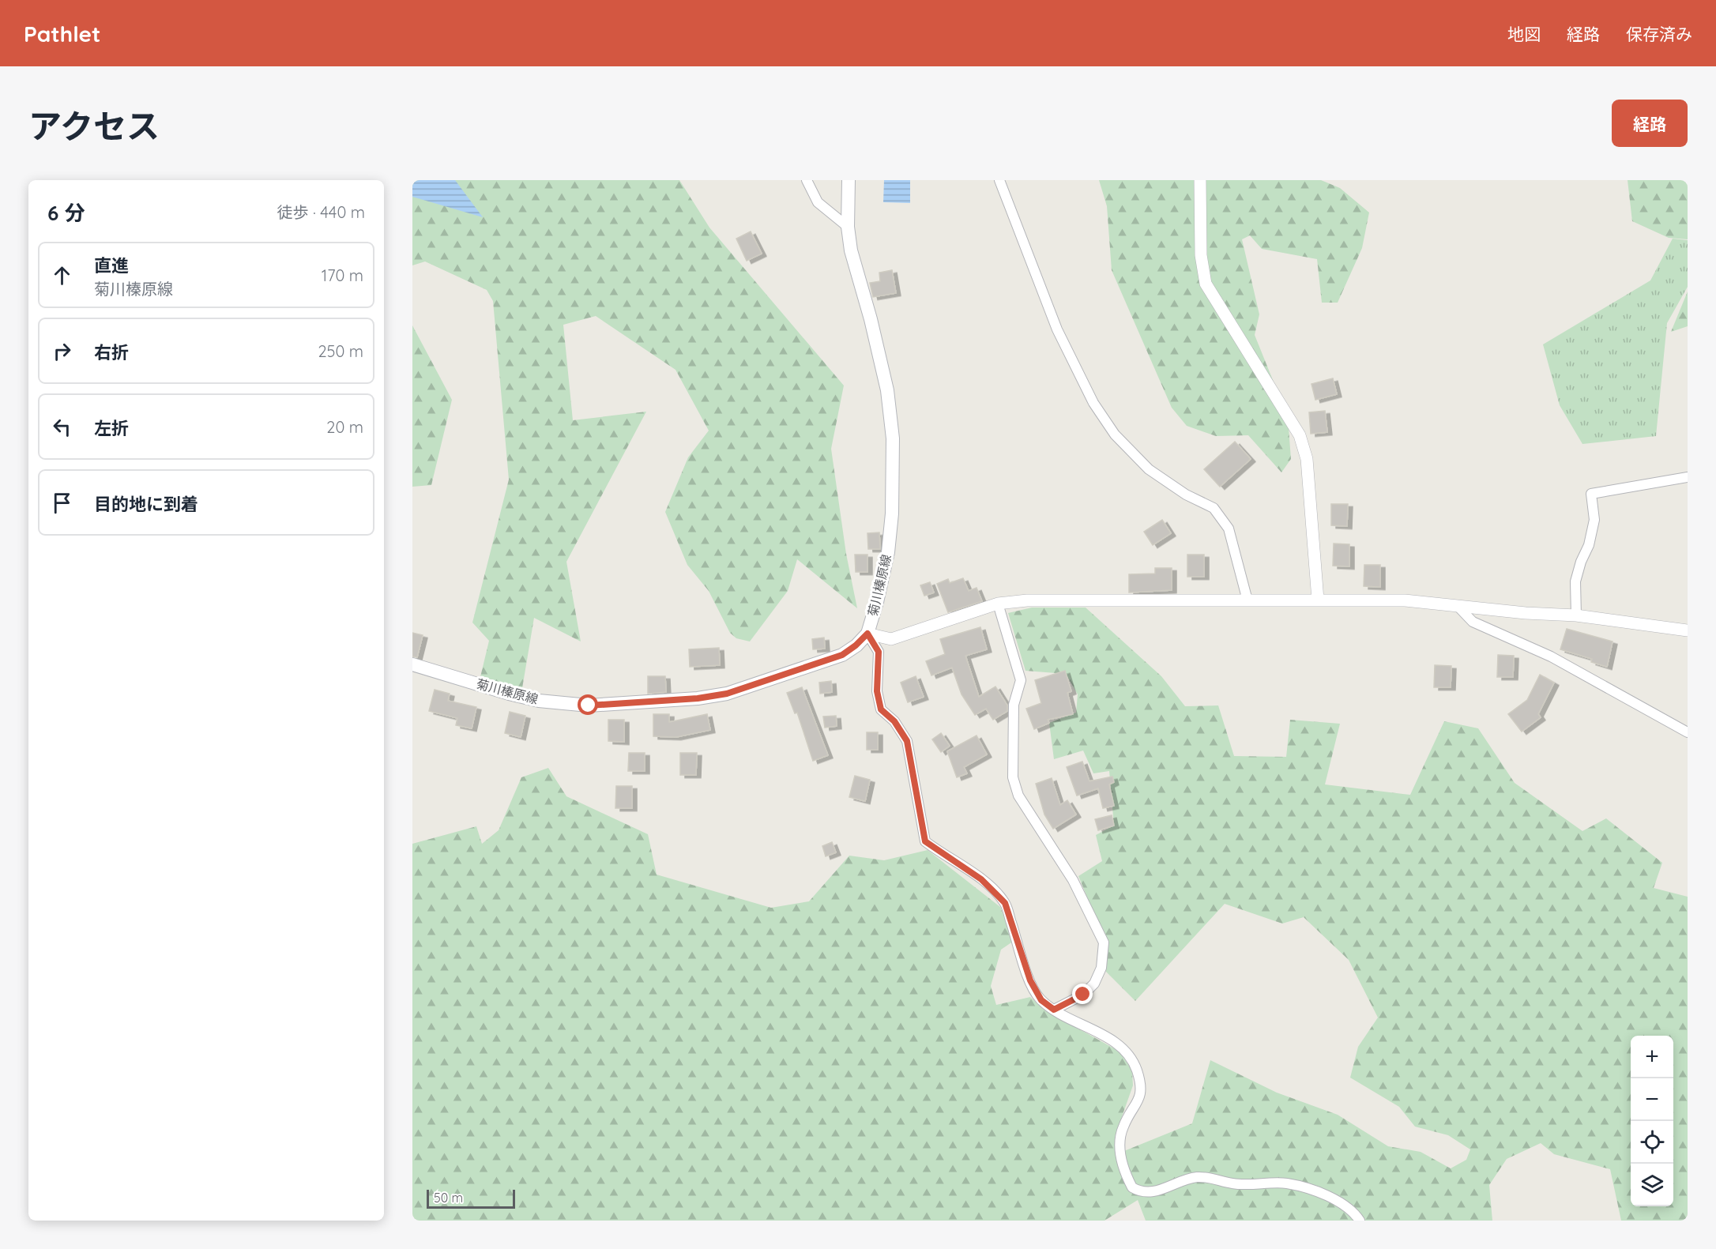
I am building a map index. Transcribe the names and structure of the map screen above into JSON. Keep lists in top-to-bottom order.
{
  "streets": {
    "main road": ["菊川榛原線"]
  },
  "scale_bar": "50 m",
  "page": {
    "header": "Pathlet",
    "nav": ["地図", "経路", "保存済み"],
    "title": "アクセス",
    "buttons": "経路",
    "heading": ["6 分", "徒歩 · 440 m"],
    "list": [
      ["直進", "菊川榛原線", "170 m"],
      ["右折", "250 m"],
      ["左折", "20 m"],
      "目的地に到着"
    ],
    "map_buttons": ["+", "−"],
    "scale": "50 m"
  }
}
